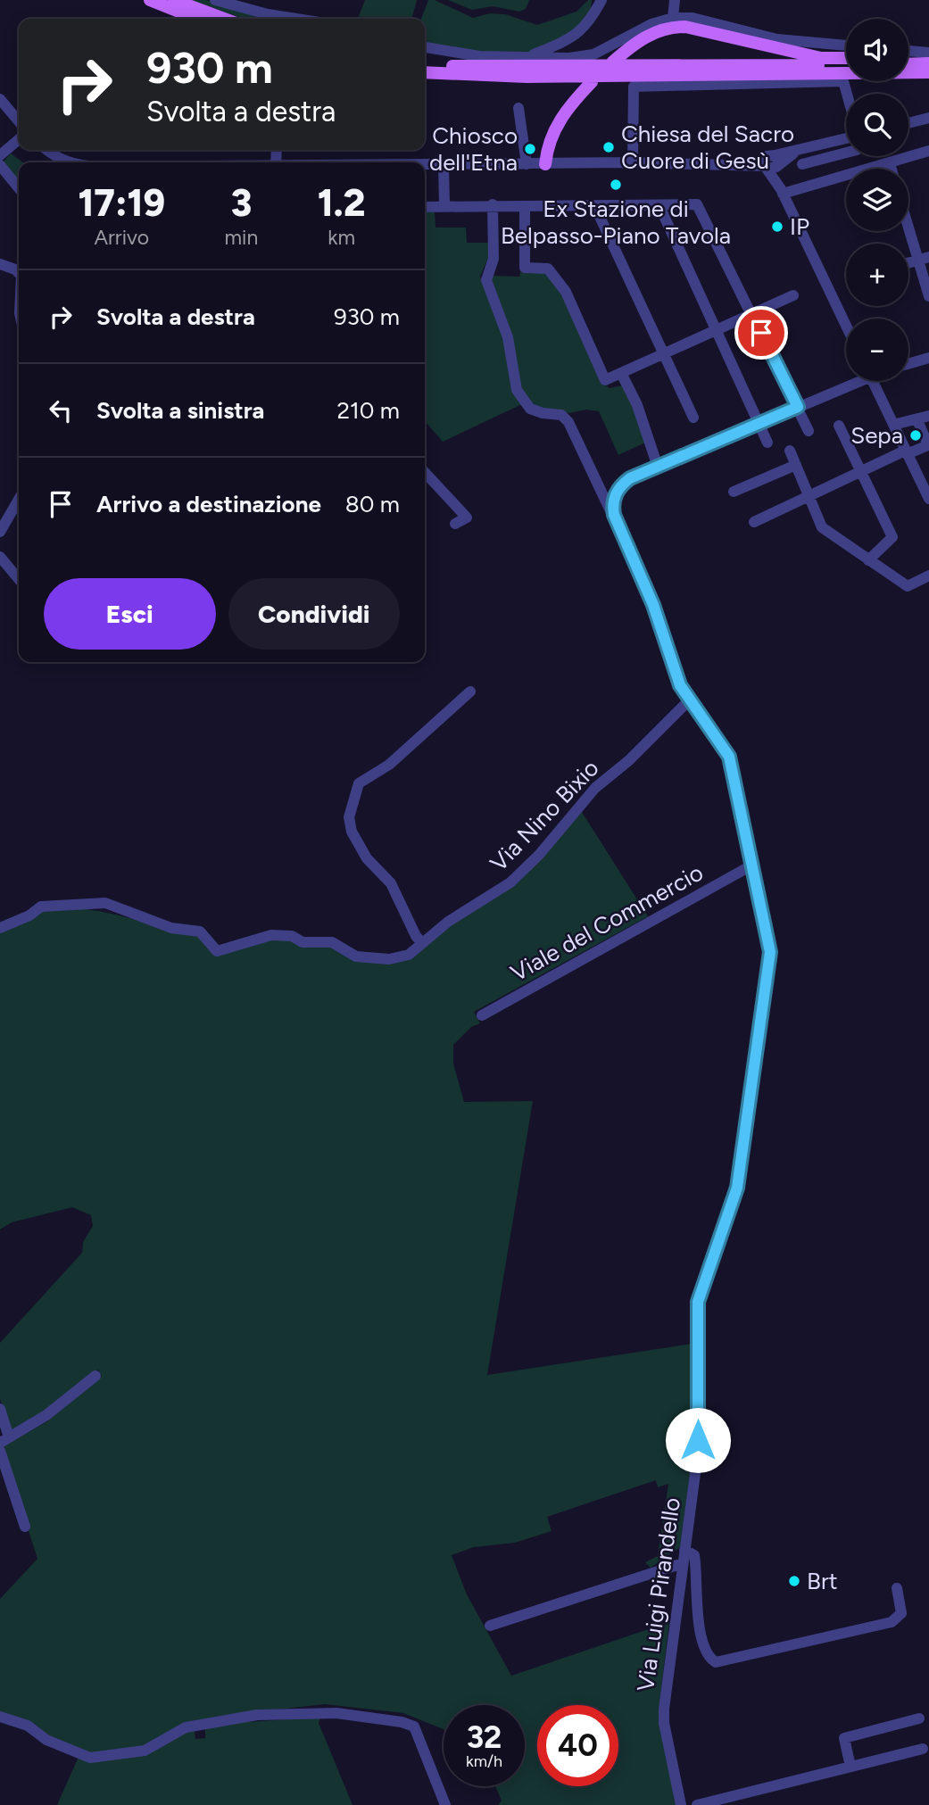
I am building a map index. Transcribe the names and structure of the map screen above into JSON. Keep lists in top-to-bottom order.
{
  "streets": {
    "street": ["Via Nino Bixio", "Viale del Commercio", "Via Luigi Pirandello"]
  },
  "crossings": [
    ["Via Nino Bixio", "Via Luigi Pirandello"],
    ["Viale del Commercio", "Via Luigi Pirandello"]
  ],
  "places": [
    "Chiesa del Sacro Cuore di Gesù",
    "Chiosco dell'Etna",
    "Ex Stazione di Belpasso-Piano Tavola",
    "IP",
    "Sepa",
    "Brt"
  ],
  "page": {
    "map_buttons": ["+", "−"],
    "turn": ["930 m", "Svolta a destra"],
    "eta": [
      "17:19",
      "Arrivo",
      "3",
      "min",
      "1.2",
      "km"
    ],
    "list": [
      {
        "name": "Svolta a destra",
        "value": "930 m"
      },
      {
        "name": "Svolta a sinistra",
        "value": "210 m"
      },
      {
        "name": "Arrivo a destinazione",
        "value": "80 m"
      }
    ],
    "buttons": ["Esci", "Condividi"],
    "speed": "32 km/h",
    "limit": "40"
  }
}
